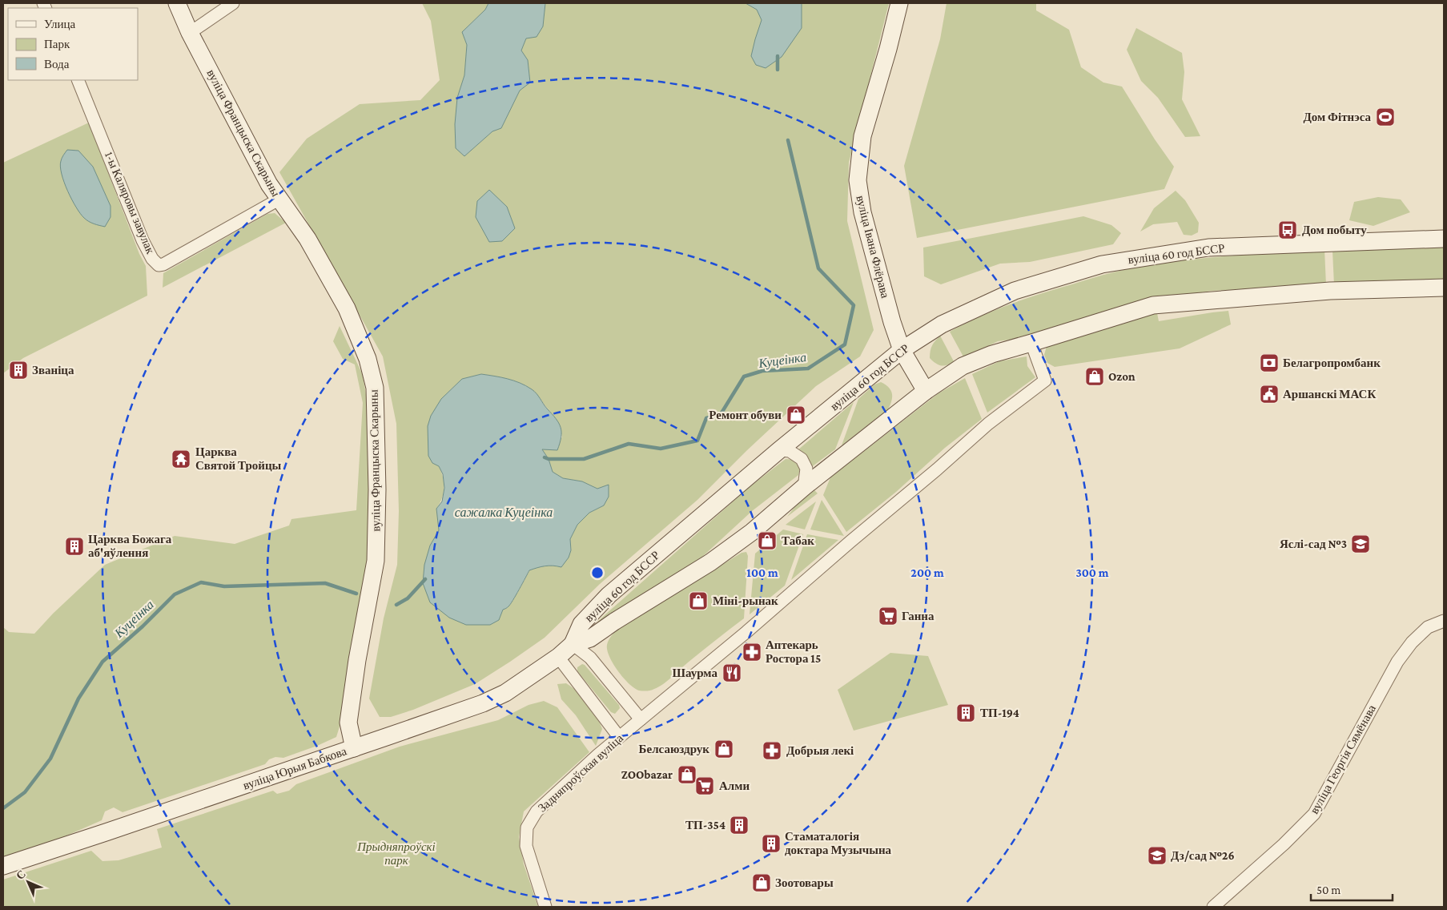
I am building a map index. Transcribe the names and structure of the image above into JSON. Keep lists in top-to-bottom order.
{
  "streets": {
    "main road": [
      "вуліца Францыска Скарыны",
      "вуліца Івана Флёрава",
      "вуліца 60 год БССР",
      "вуліца Юрыя Бабкова"
    ],
    "street": ["1-ы Каляровы завулак", "вуліца Георгія Сямёнава", "Задняпроўская вуліца"]
  },
  "crossings": [
    ["вуліца Францыска Скарыны", "1-ы Каляровы завулак"],
    ["вуліца Францыска Скарыны", "вуліца Юрыя Бабкова"],
    ["вуліца Івана Флёрава", "вуліца 60 год БССР"],
    ["вуліца 60 год БССР", "вуліца Юрыя Бабкова"],
    ["вуліца 60 год БССР", "Задняпроўская вуліца"]
  ],
  "water": ["Куцеінка", "сажалка Куцеінка"],
  "parks": ["Прыдняпроўскі парк"],
  "places": {
    "sports": ["Дом Фітнэса"],
    "bus stop": ["Дом побыту"],
    "bank": ["Белагропромбанк"],
    "building": [
      "Званіца",
      "Царква Божага аб'яўлення",
      "ТП-194",
      "ТП-354",
      "Стаматалогія доктара Музычына"
    ],
    "shop": [
      "Ozon",
      "Ремонт обуви",
      "Табак",
      "Міні-рынак",
      "Белсаюздрук",
      "ZOObazar",
      "Зоотовары"
    ],
    "public building": ["Аршанскі МАСК"],
    "temple": ["Царква Святой Тройцы"],
    "school or university": ["Яслі-сад №3", "Дз/сад №26"],
    "supermarket": ["Ганна", "Алми"],
    "pharmacy": ["Аптекарь Ростора 15", "Добрыя лекі"],
    "restaurant": ["Шаурма"]
  },
  "legend": ["Улица", "Парк", "Вода"],
  "scale_bar": "50 m",
  "north": "top left",
  "rings": ["100 m", "200 m", "300 m"]
}
